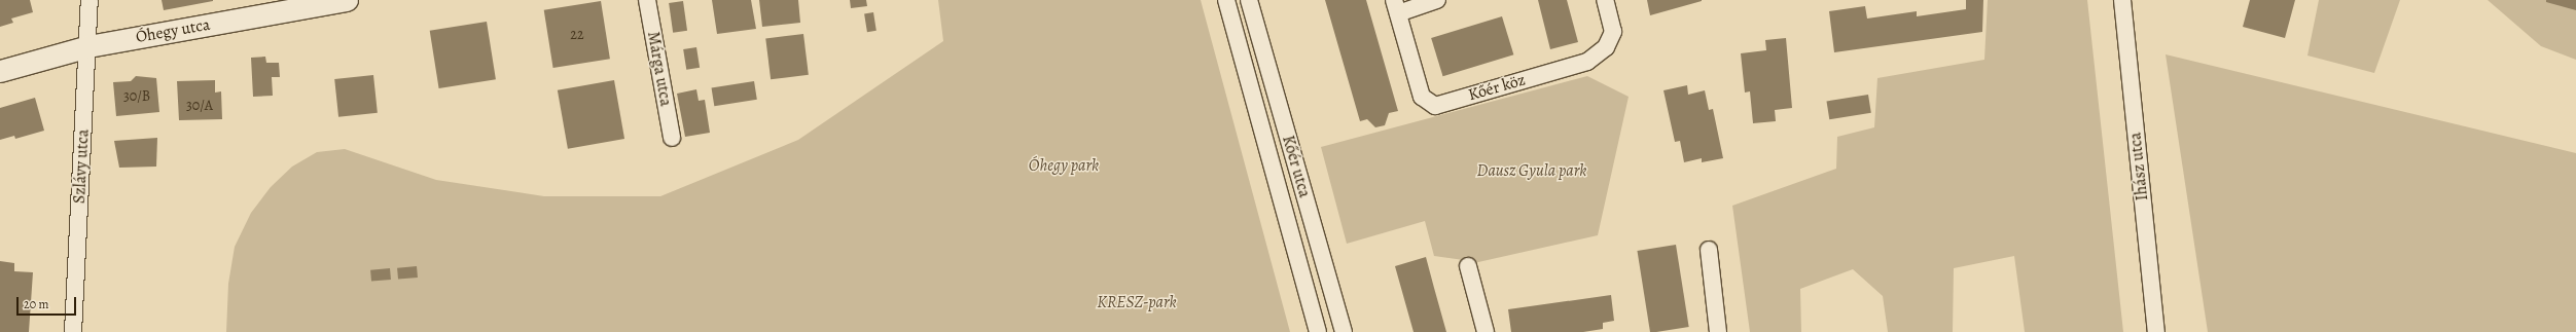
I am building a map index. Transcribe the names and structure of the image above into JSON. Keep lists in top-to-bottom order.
{
  "streets": {
    "street": [
      "Óhegy utca",
      "Márga utca",
      "Kőér köz",
      "Szlávy utca",
      "Kőér utca",
      "Ihász utca"
    ]
  },
  "crossings": [
    ["Óhegy utca", "Szlávy utca"]
  ],
  "parks": ["Óhegy park", "Dausz Gyula park", "KRESZ-park"],
  "house_numbers": ["22", "30/B", "30/A"],
  "scale_bar": "20 m"
}
